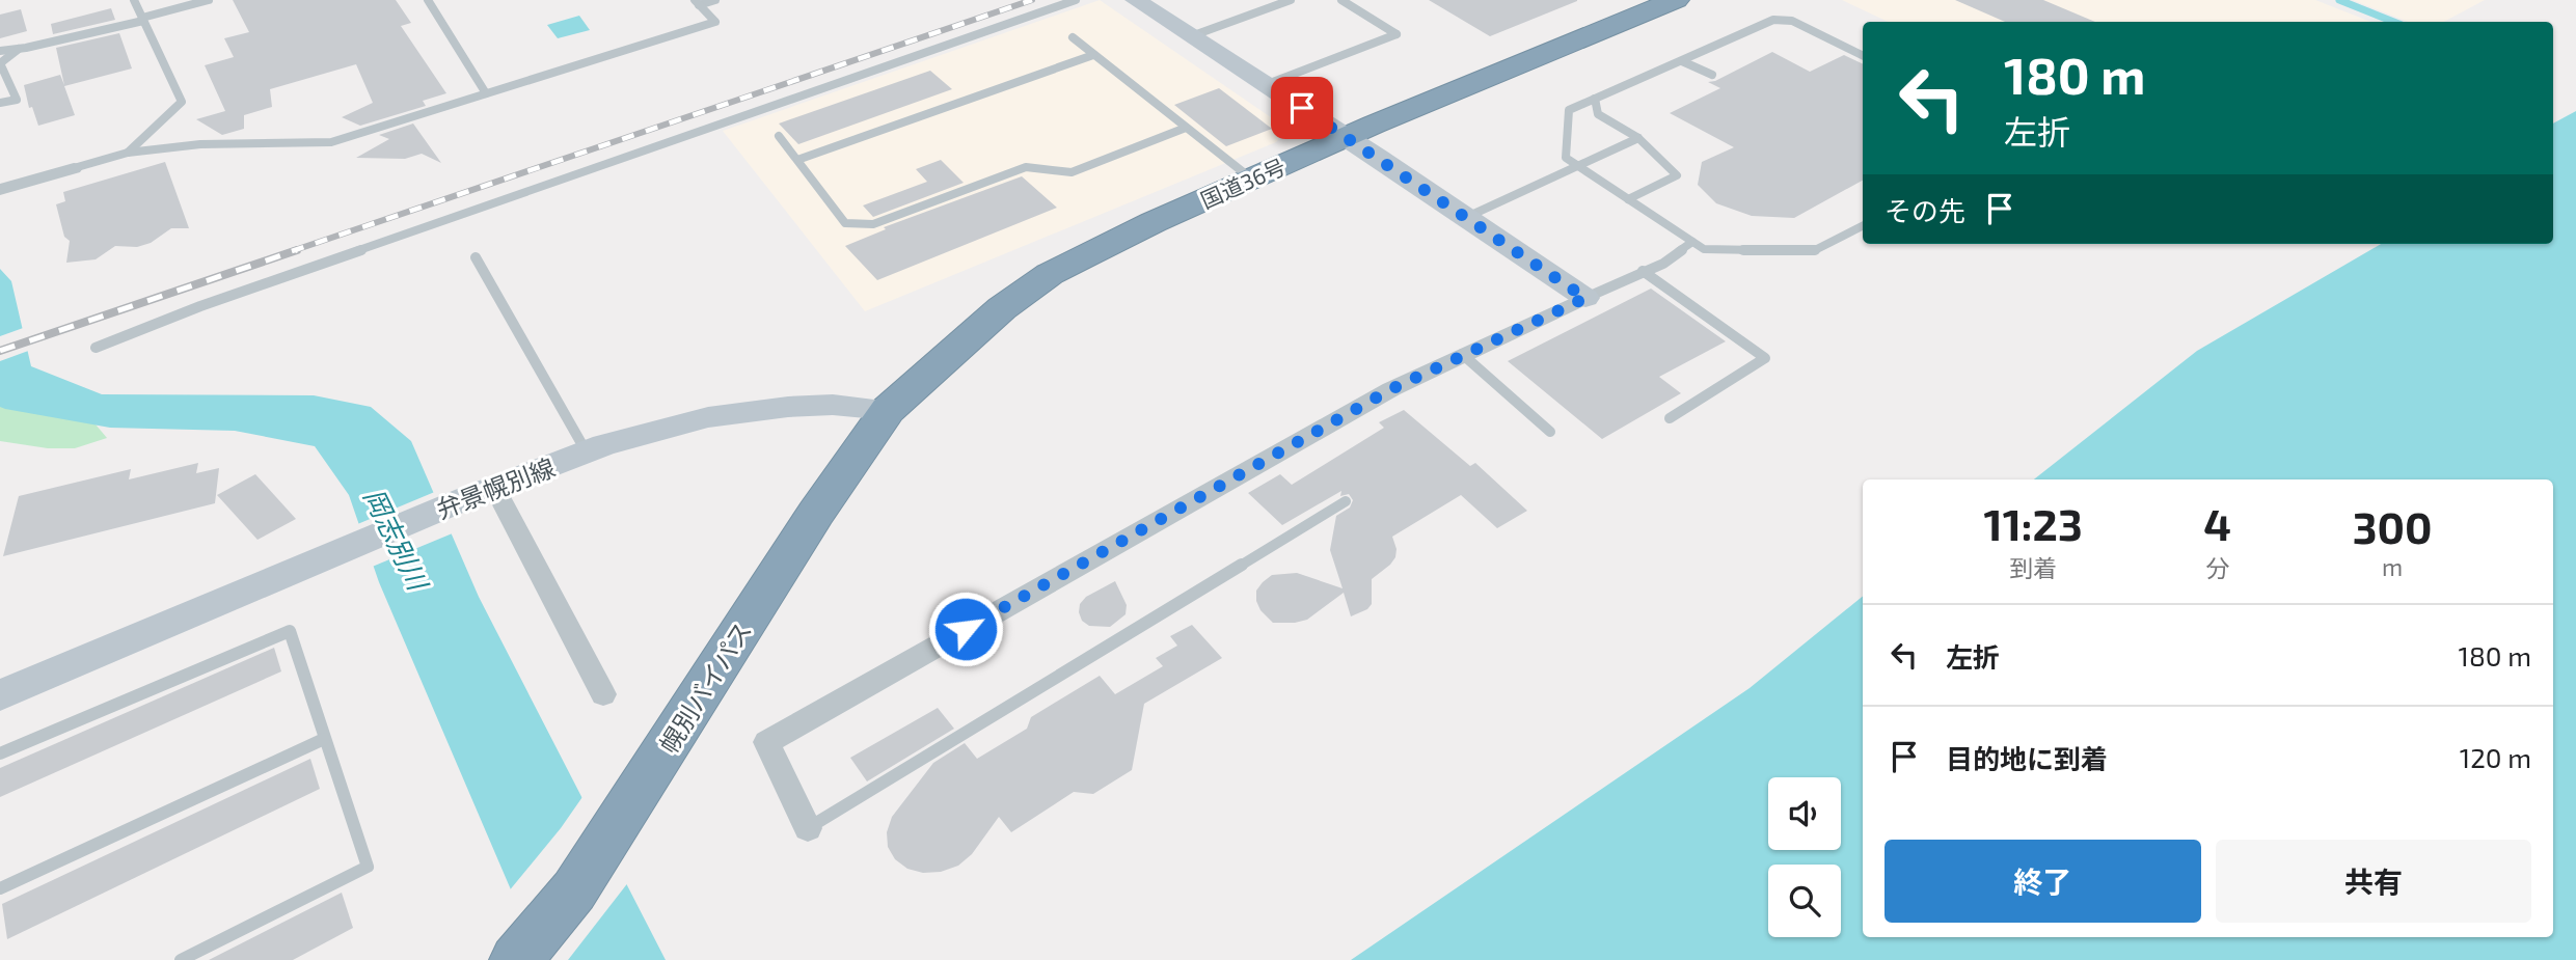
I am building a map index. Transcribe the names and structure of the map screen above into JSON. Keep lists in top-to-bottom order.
{
  "streets": {
    "highway": ["国道36号", "幌別バイパス"],
    "street": ["弁景幌別線"]
  },
  "crossings": [
    ["国道36号", "弁景幌別線"],
    ["国道36号", "幌別バイパス"],
    ["弁景幌別線", "幌別バイパス"]
  ],
  "water": ["岡志別川"],
  "page": {
    "turn": ["180 m", "左折"],
    "then": "その先",
    "eta": [
      "11:23",
      "到着",
      "4",
      "分",
      "300",
      "m"
    ],
    "list": [
      {
        "name": "左折",
        "value": "180 m"
      },
      {
        "name": "目的地に到着",
        "value": "120 m"
      }
    ],
    "buttons": ["終了", "共有"]
  }
}
